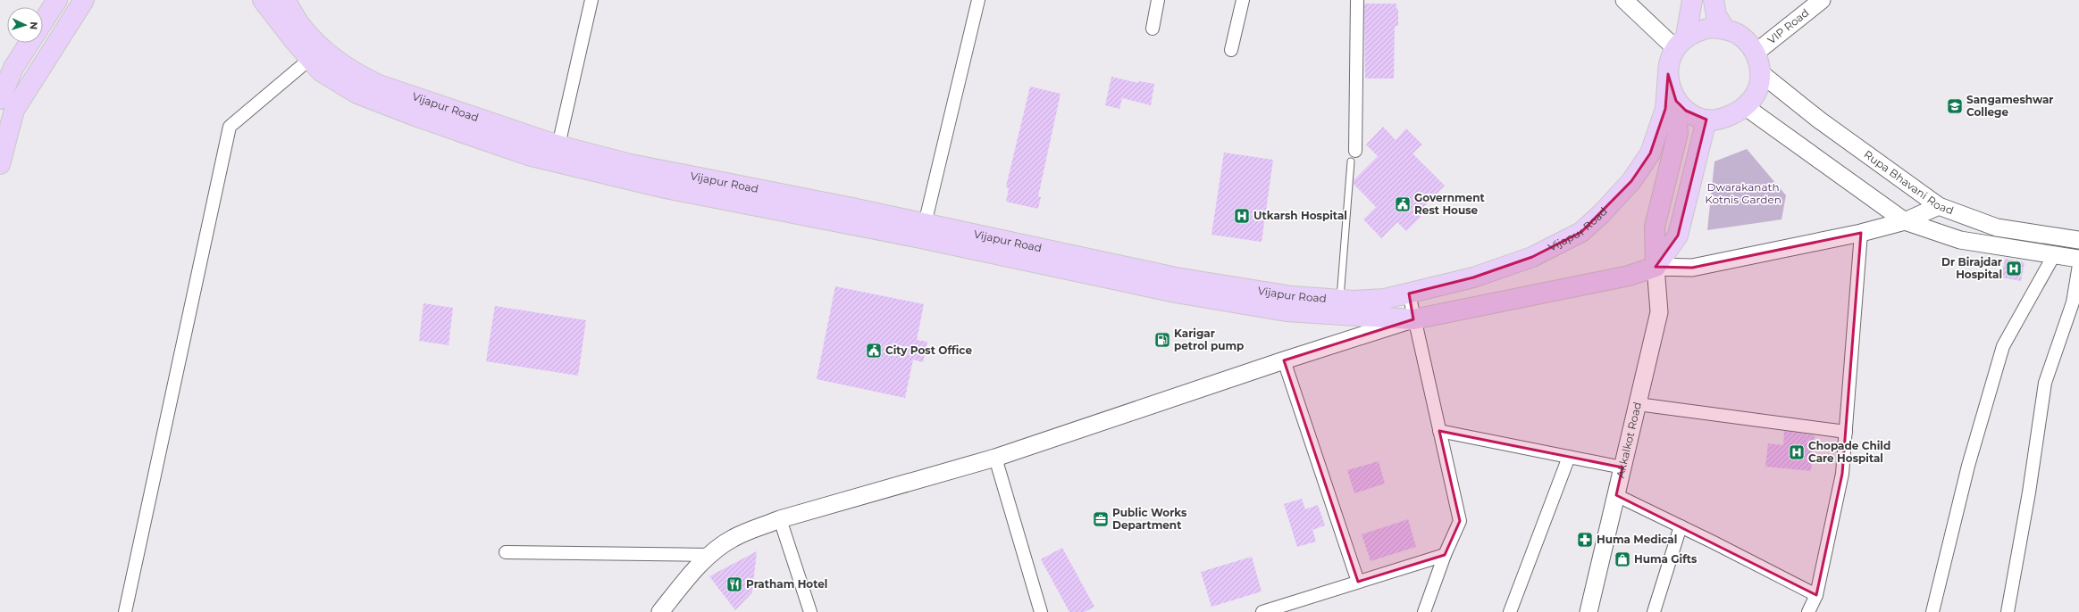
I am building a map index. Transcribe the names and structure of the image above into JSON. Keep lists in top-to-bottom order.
{
  "streets": {
    "main road": [
      "VIP Road",
      "Vijapur Road",
      "Rupa Bhavani Road",
      "Akkalkot Road"
    ]
  },
  "crossings": [
    ["VIP Road", "Vijapur Road"],
    ["VIP Road", "Rupa Bhavani Road"],
    ["Vijapur Road", "Rupa Bhavani Road"],
    ["Vijapur Road", "Akkalkot Road"]
  ],
  "parks": ["Dwarakanath Kotnis Garden"],
  "places": {
    "school or university": ["Sangameshwar College"],
    "public building": ["Government Rest House", "City Post Office"],
    "hospital": ["Utkarsh Hospital", "Dr Birajdar Hospital", "Chopade Child Care Hospital"],
    "fuel station": ["Karigar petrol pump"],
    "office": ["Public Works Department"],
    "pharmacy": ["Huma Medical"],
    "shop": ["Huma Gifts"],
    "restaurant": ["Pratham Hotel"]
  },
  "north": "right"
}
